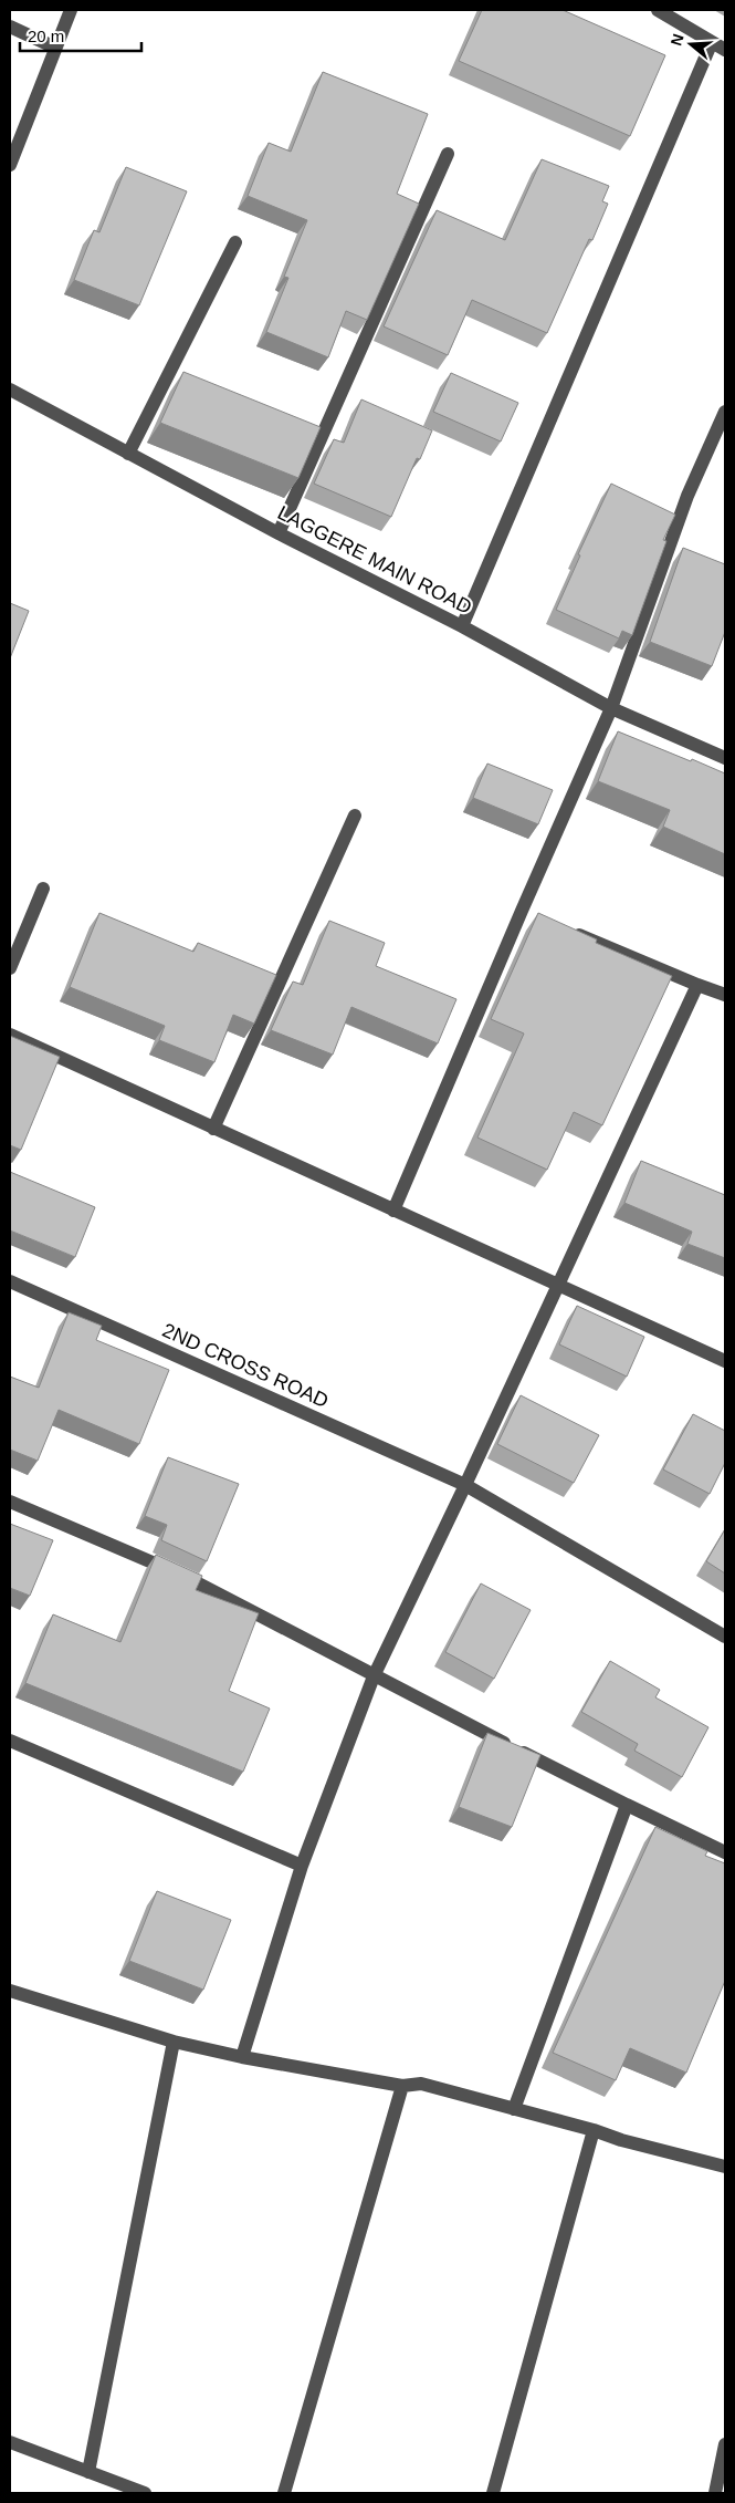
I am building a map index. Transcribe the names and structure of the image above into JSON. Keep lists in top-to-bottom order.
{
  "streets": {
    "street": ["LAGGERE MAIN ROAD", "2ND CROSS ROAD"]
  },
  "scale_bar": "20 m",
  "north": "left"
}
